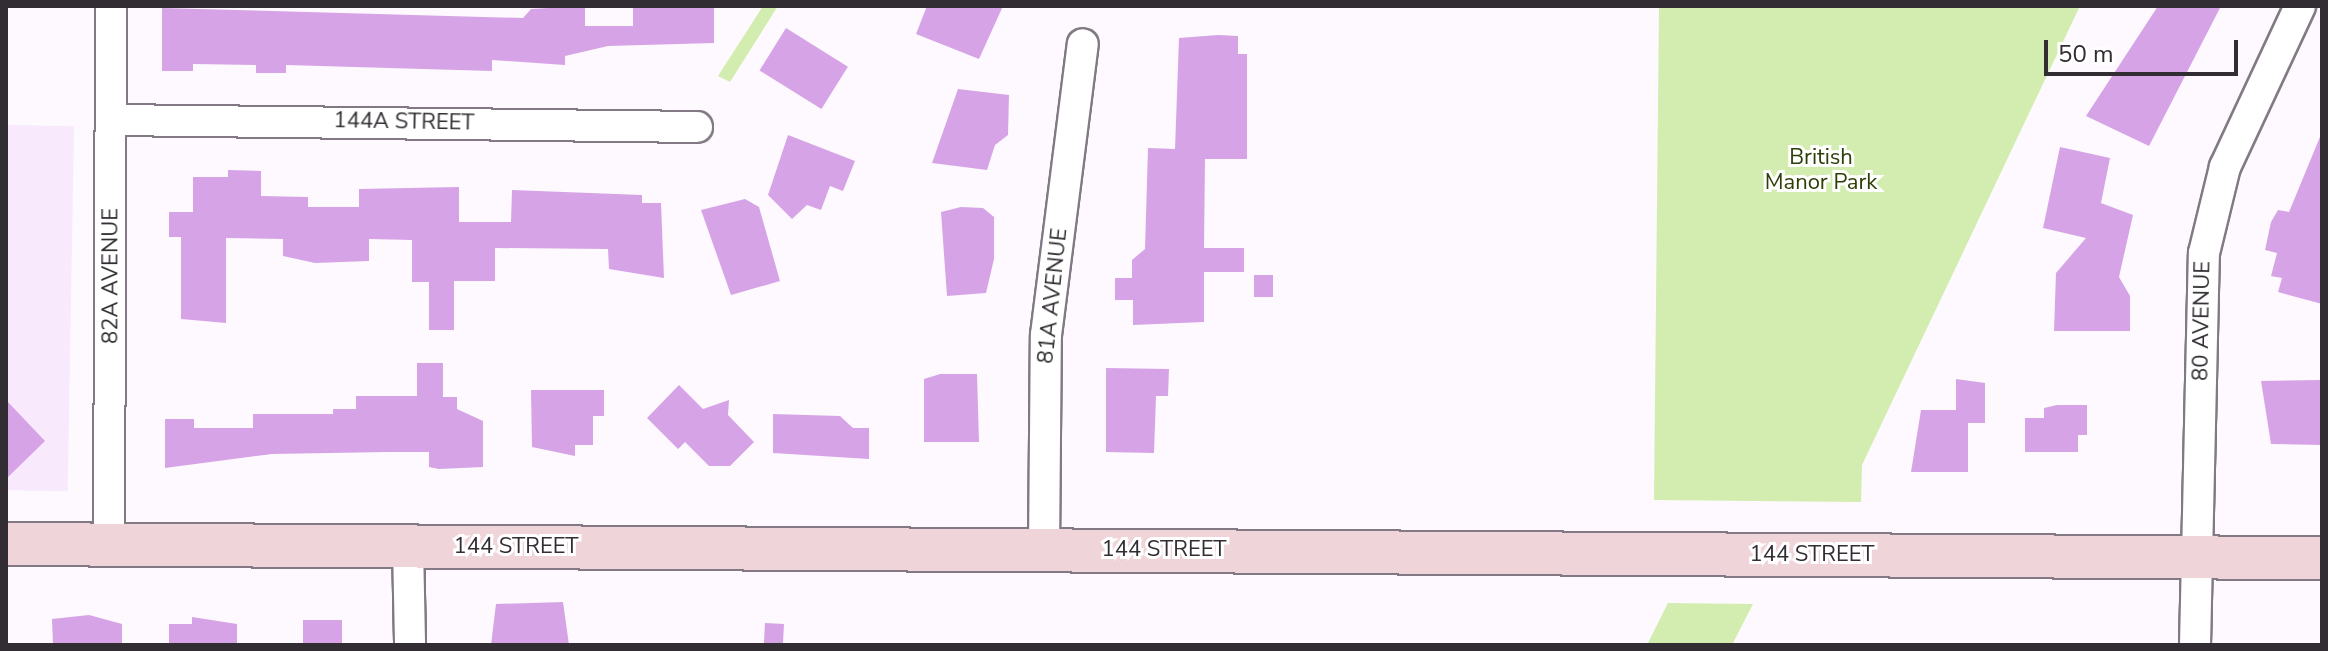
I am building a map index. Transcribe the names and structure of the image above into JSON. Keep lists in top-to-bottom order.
{
  "streets": {
    "main road": ["144 STREET"],
    "street": [
      "144A STREET",
      "82A AVENUE",
      "81A AVENUE",
      "80 AVENUE"
    ]
  },
  "crossings": [
    ["144A STREET", "82A AVENUE"],
    ["82A AVENUE", "144 STREET"],
    ["81A AVENUE", "144 STREET"],
    ["80 AVENUE", "144 STREET"]
  ],
  "parks": ["British Manor Park"],
  "scale_bar": "50 m"
}
